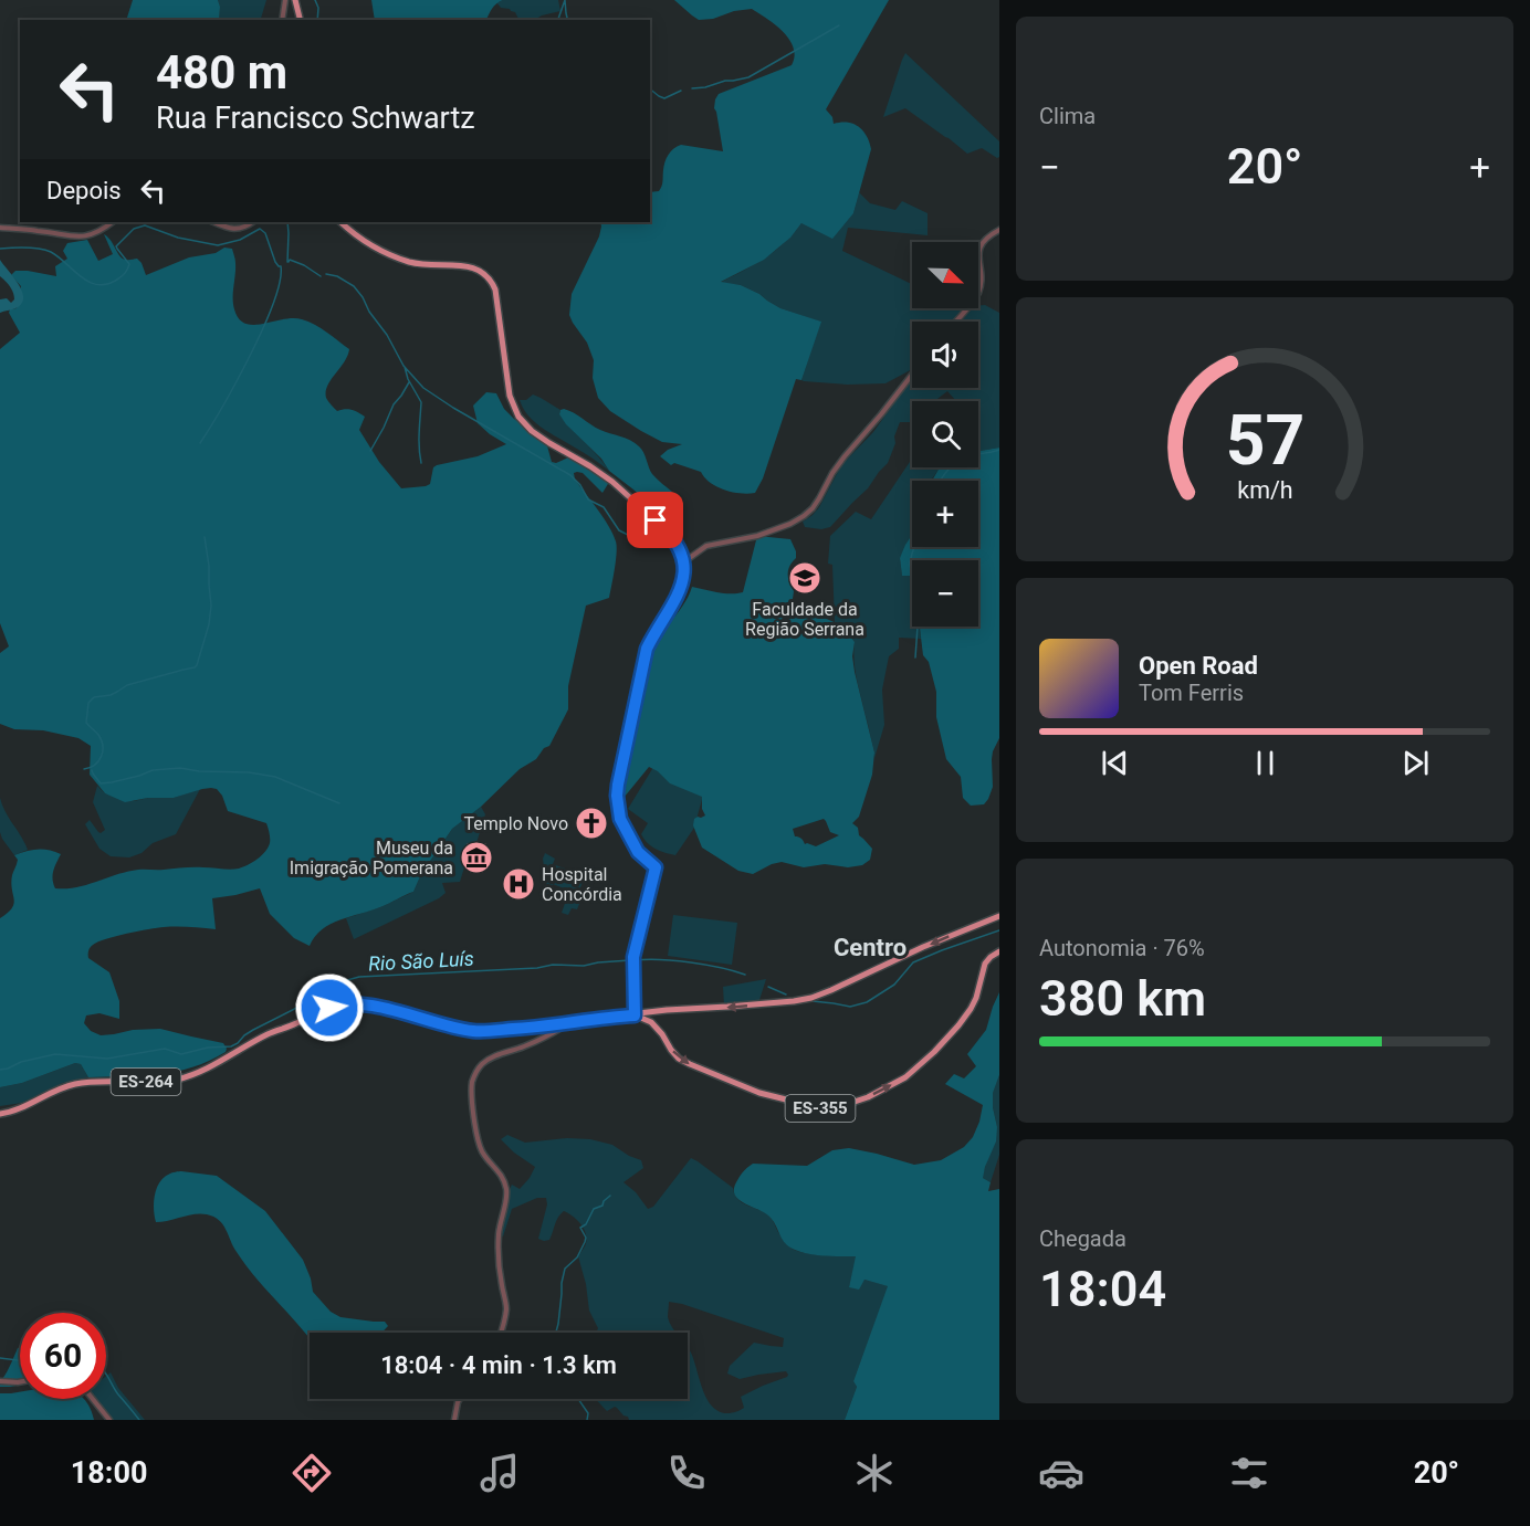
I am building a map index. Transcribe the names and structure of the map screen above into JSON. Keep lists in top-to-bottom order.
{
  "streets": {
    "main road": ["ES-264", "ES-355"]
  },
  "crossings": [
    ["ES-264", "ES-355"]
  ],
  "districts": ["Centro"],
  "water": ["Rio São Luís"],
  "places": {
    "school or university": ["Faculdade da Região Serrana"],
    "church": ["Templo Novo"],
    "museum": ["Museu da Imigração Pomerana"],
    "hospital": ["Hospital Concórdia"]
  },
  "north": "bottom right",
  "page": {
    "tile": [
      "Clima",
      ["Autonomia · 76%", "380 km"],
      ["Chegada", "18:04"]
    ],
    "turn": ["480 m", "Rua Francisco Schwartz"],
    "heat": ["−", "20°", "+"],
    "then": "Depois",
    "map_buttons": ["+", "−"],
    "song": ["Open Road", "Tom Ferris"],
    "limit": "60",
    "trip": "18:04 · 4 min · 1.3 km",
    "tabs": ["18:00", "20°"],
    "gauge": ["57", "km/h"]
  }
}
